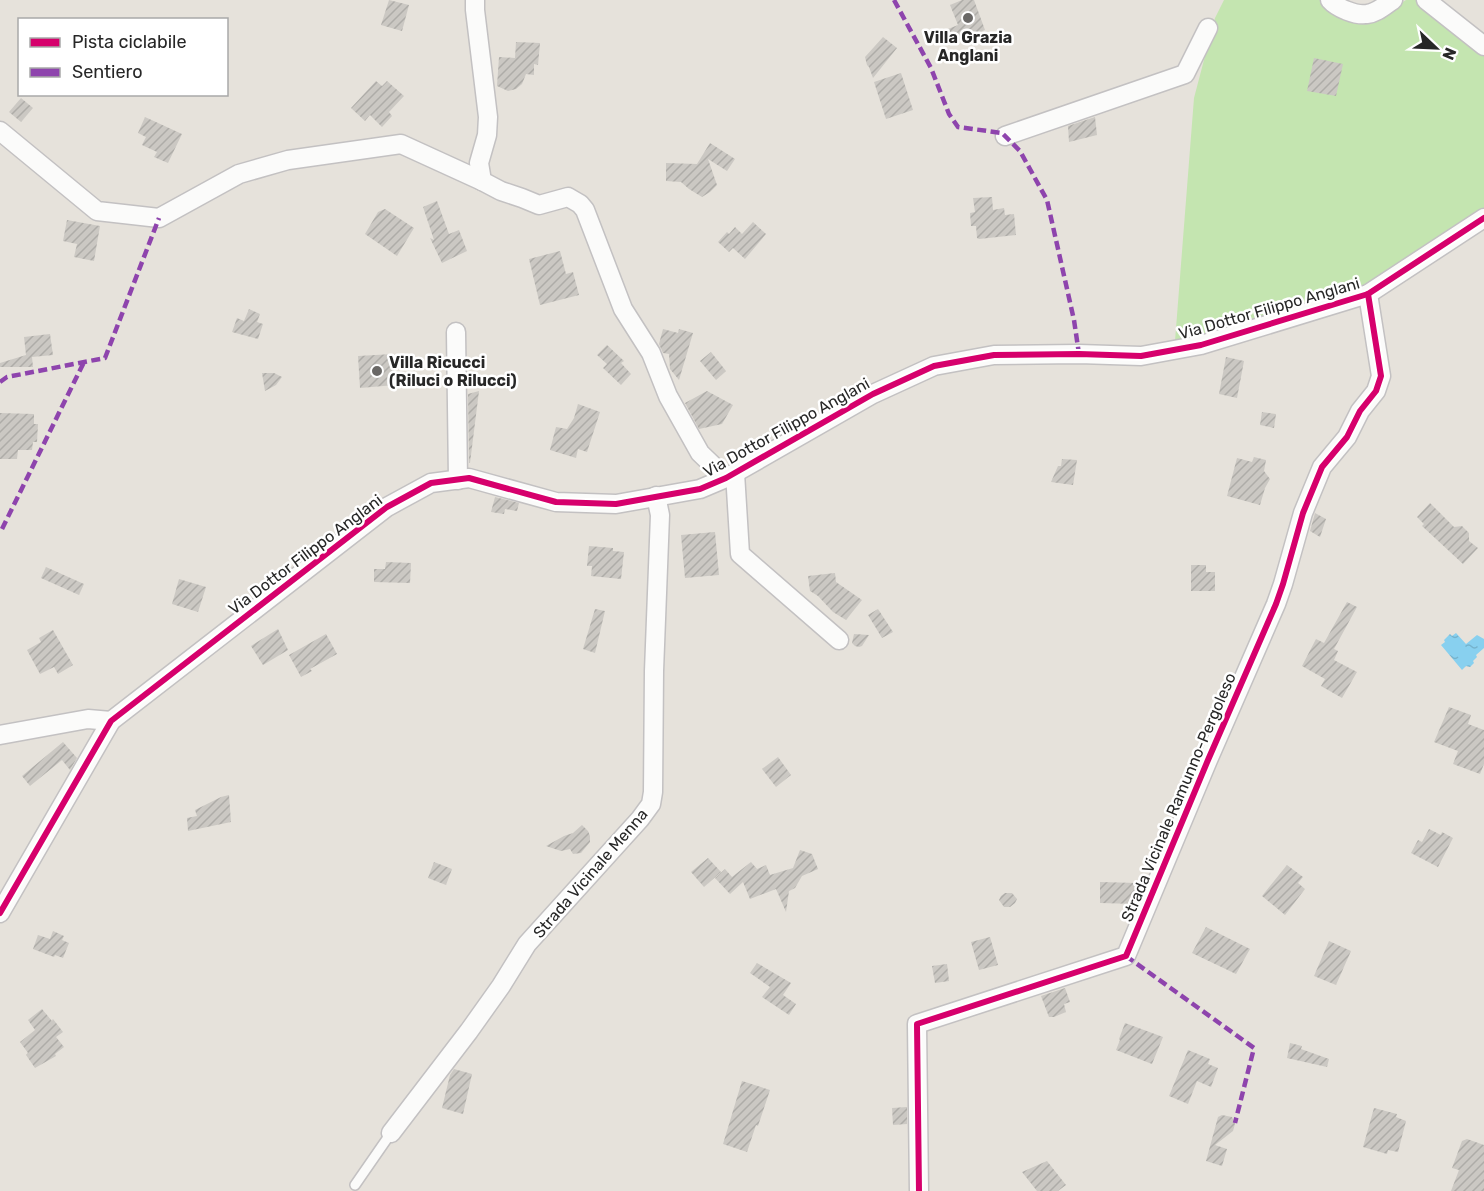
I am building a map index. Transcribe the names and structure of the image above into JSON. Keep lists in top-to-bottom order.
{
  "streets": {
    "street": ["Via Dottor Filippo Anglani", "Strada Vicinale Ramunno-Pergoleso", "Strada Vicinale Menna"]
  },
  "crossings": [
    ["Via Dottor Filippo Anglani", "Strada Vicinale Ramunno-Pergoleso"],
    ["Via Dottor Filippo Anglani", "Strada Vicinale Menna"]
  ],
  "places": ["Villa Grazia Anglani", "Villa Ricucci (Riluci o Rilucci)"],
  "legend": ["Pista ciclabile", "Sentiero"],
  "north": "bottom right"
}
